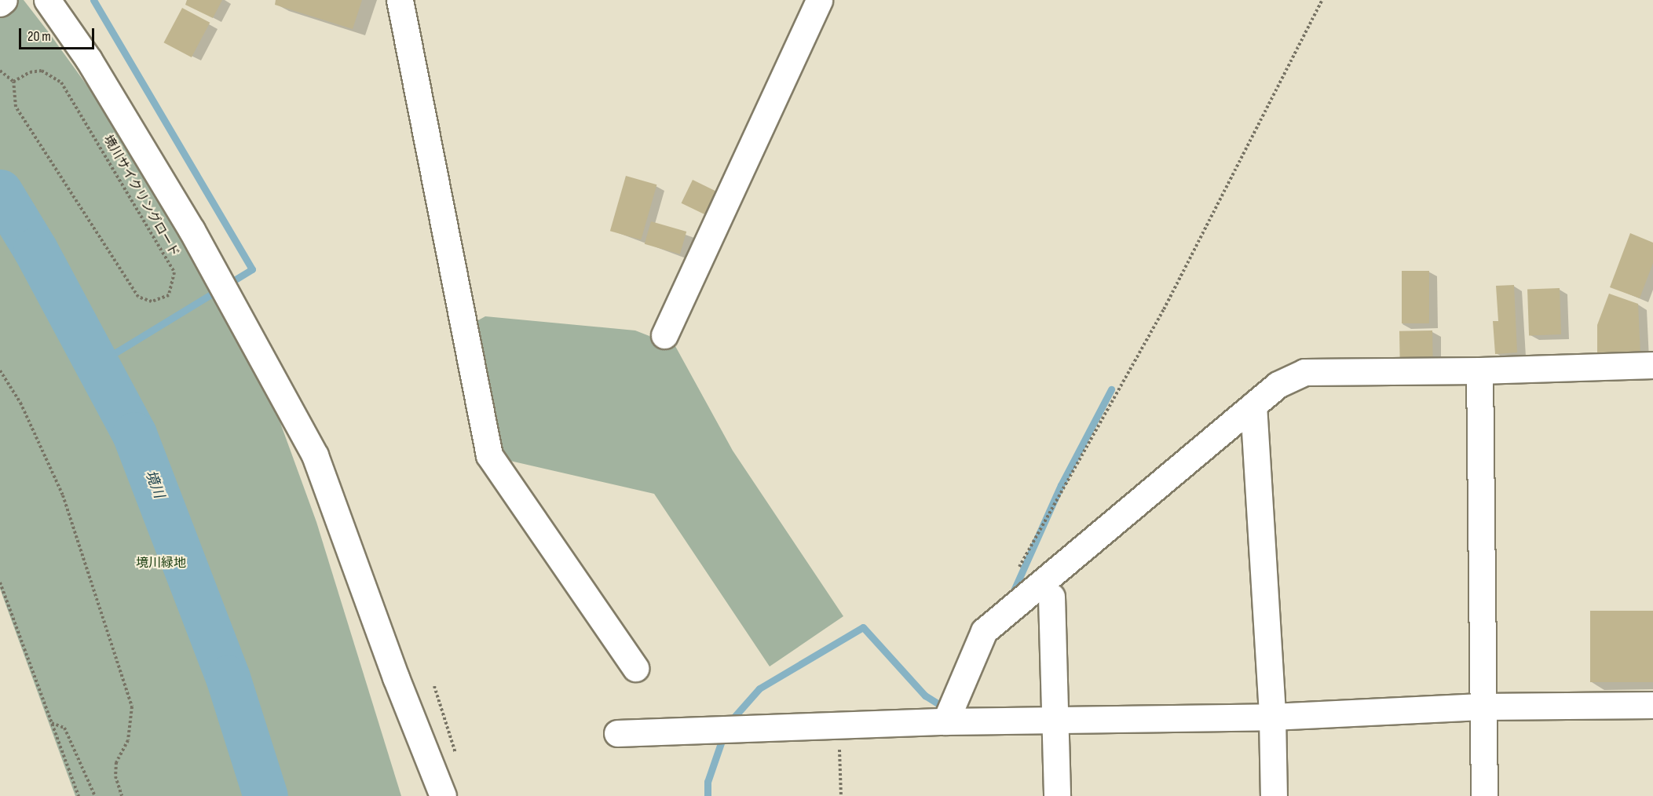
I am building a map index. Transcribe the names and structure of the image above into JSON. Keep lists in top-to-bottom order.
{
  "streets": {
    "path": ["境川サイクリングロード"]
  },
  "water": ["境川"],
  "parks": ["境川緑地"],
  "scale_bar": "20 m"
}
